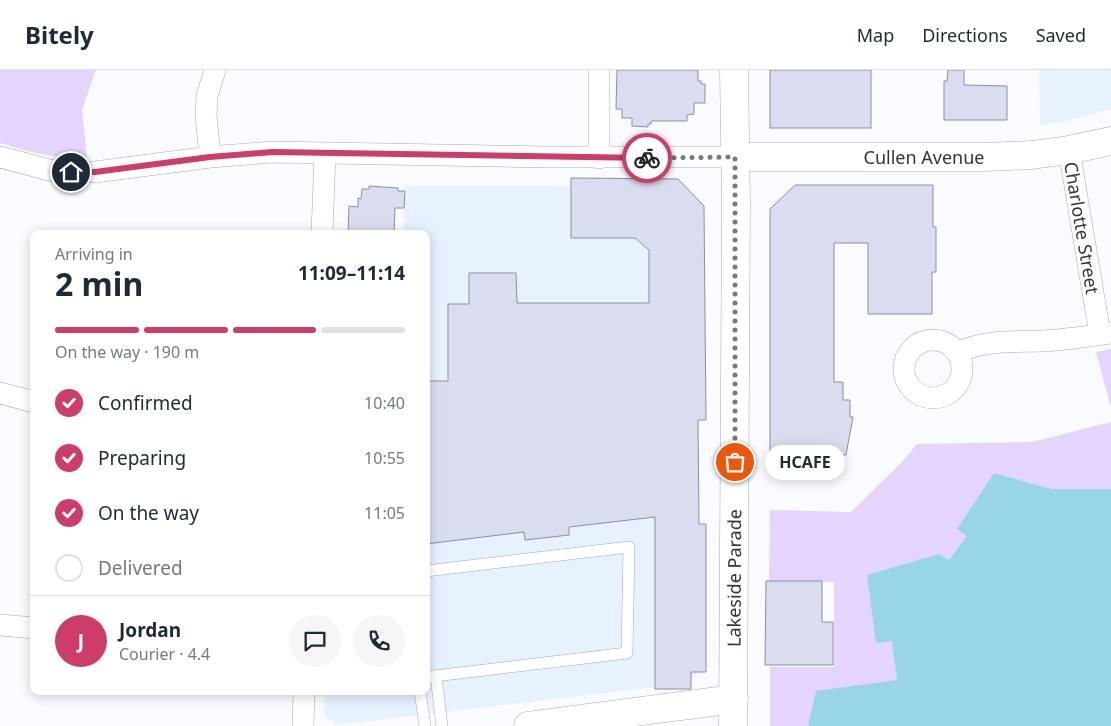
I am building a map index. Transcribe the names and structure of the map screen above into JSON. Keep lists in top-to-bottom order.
{
  "streets": {
    "street": ["Cullen Avenue", "Charlotte Street", "Lakeside Parade"]
  },
  "crossings": [
    ["Cullen Avenue", "Charlotte Street"],
    ["Cullen Avenue", "Lakeside Parade"]
  ],
  "places": ["HCAFE"],
  "page": {
    "header": "Bitely",
    "nav": ["Map", "Directions", "Saved"],
    "heading": ["2 min", "Arriving in", "11:09–11:14"],
    "panel": ["Jordan", "Courier · 4.4"],
    "bar": "On the way · 190 m",
    "list": [
      ["Confirmed", "10:40"],
      ["Preparing", "10:55"],
      ["On the way", "11:05"],
      "Delivered"
    ],
    "bubble": "HCAFE",
    "round": "J"
  }
}
